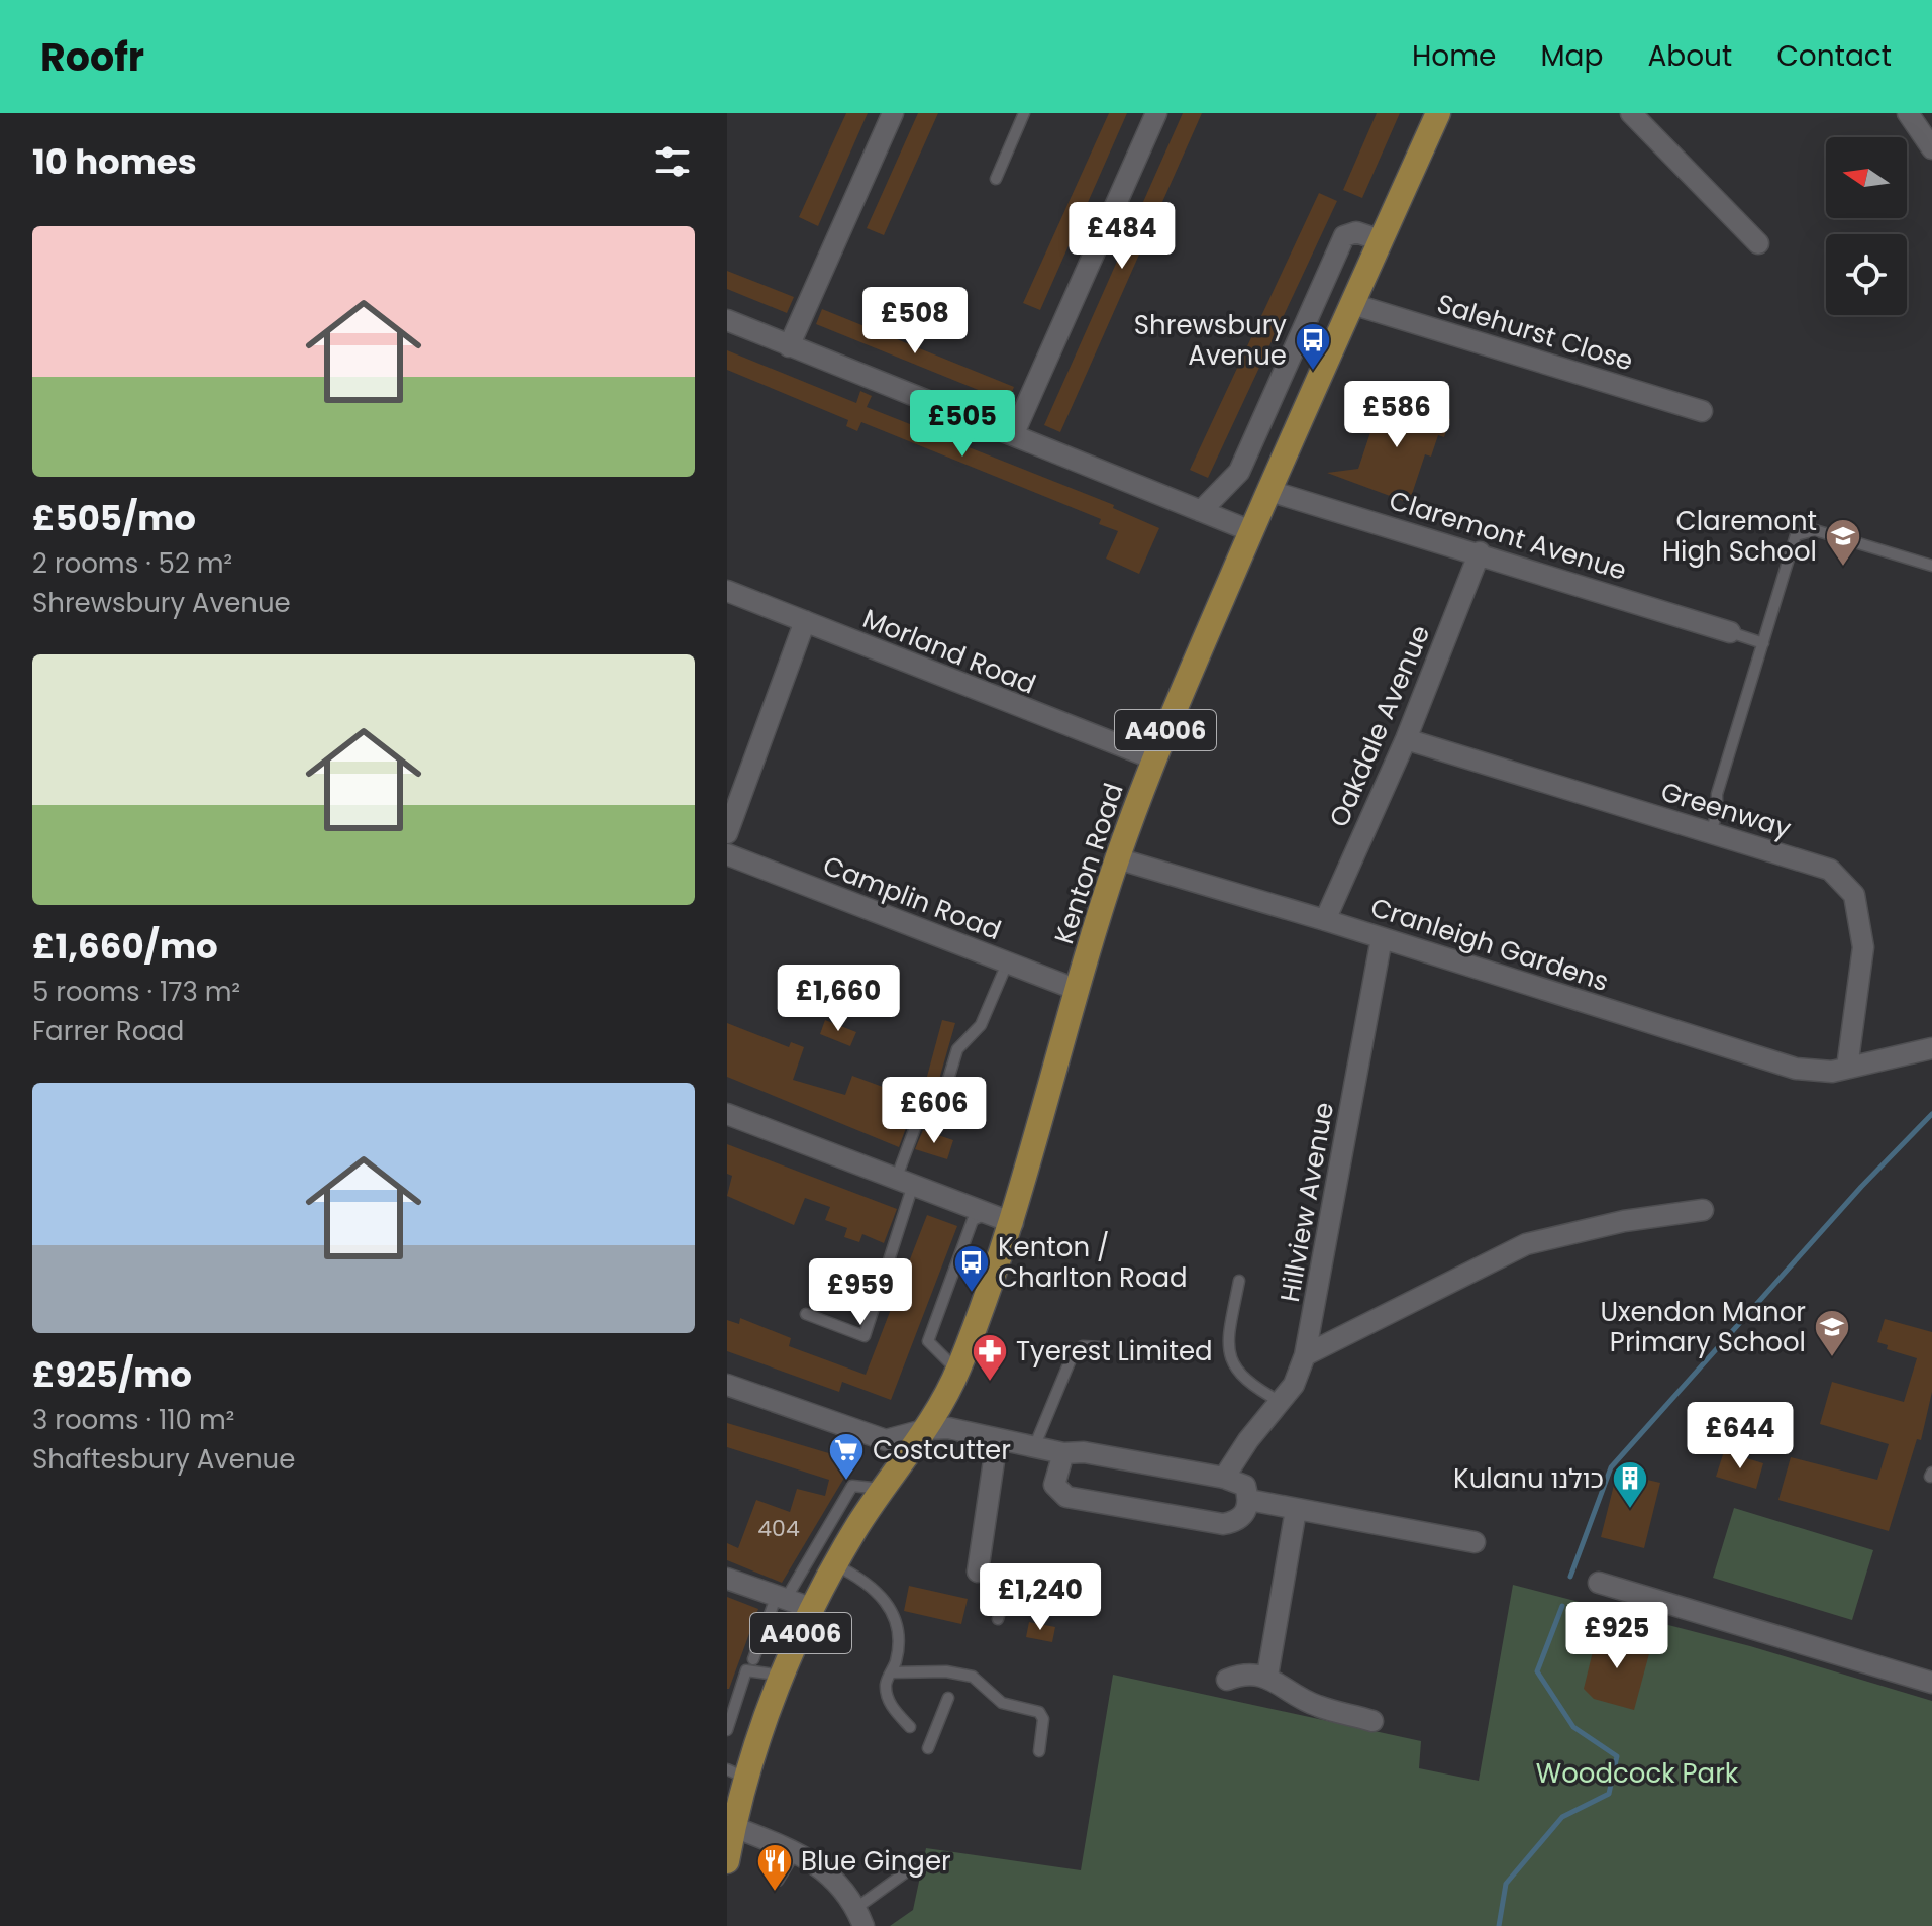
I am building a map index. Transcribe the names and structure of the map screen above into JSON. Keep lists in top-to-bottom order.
{
  "streets": {
    "main road": ["A4006", "Kenton Road"],
    "street": [
      "Salehurst Close",
      "Claremont Avenue",
      "Morland Road",
      "Oakdale Avenue",
      "Greenway",
      "Camplin Road",
      "Cranleigh Gardens",
      "Hillview Avenue"
    ]
  },
  "crossings": [
    ["Salehurst Close", "Kenton Road"],
    ["Claremont Avenue", "Oakdale Avenue"],
    ["Claremont Avenue", "Kenton Road"],
    ["Morland Road", "Kenton Road"],
    ["Oakdale Avenue", "Greenway"],
    ["Oakdale Avenue", "Cranleigh Gardens"],
    ["A4006", "Kenton Road"],
    ["Greenway", "Cranleigh Gardens"],
    ["Kenton Road", "Camplin Road"],
    ["Kenton Road", "Cranleigh Gardens"],
    ["Cranleigh Gardens", "Hillview Avenue"]
  ],
  "parks": ["Woodcock Park"],
  "places": {
    "bus stop": ["Shrewsbury Avenue", "Kenton / Charlton Road"],
    "school or university": ["Claremont High School", "Uxendon Manor Primary School"],
    "pharmacy": ["Tyerest Limited"],
    "supermarket": ["Costcutter"],
    "building": ["Kulanu כולנו"],
    "restaurant": ["Blue Ginger"]
  },
  "house_numbers": ["404"],
  "north": "left",
  "page": {
    "header": "Roofr",
    "nav": [
      "Home",
      "Map",
      "About",
      "Contact"
    ],
    "heading": "10 homes",
    "price": [
      "£484",
      "£508",
      "£586",
      "£505",
      "£1,660",
      "£606",
      "£959",
      "£644",
      "£1,240",
      "£925"
    ],
    "list": [
      {
        "name": "£505/mo",
        "note": "2 rooms · 52 m² · Shrewsbury Avenue"
      },
      {
        "name": "£1,660/mo",
        "note": "5 rooms · 173 m² · Farrer Road"
      },
      {
        "name": "£925/mo",
        "note": "3 rooms · 110 m² · Shaftesbury Avenue"
      }
    ]
  }
}
